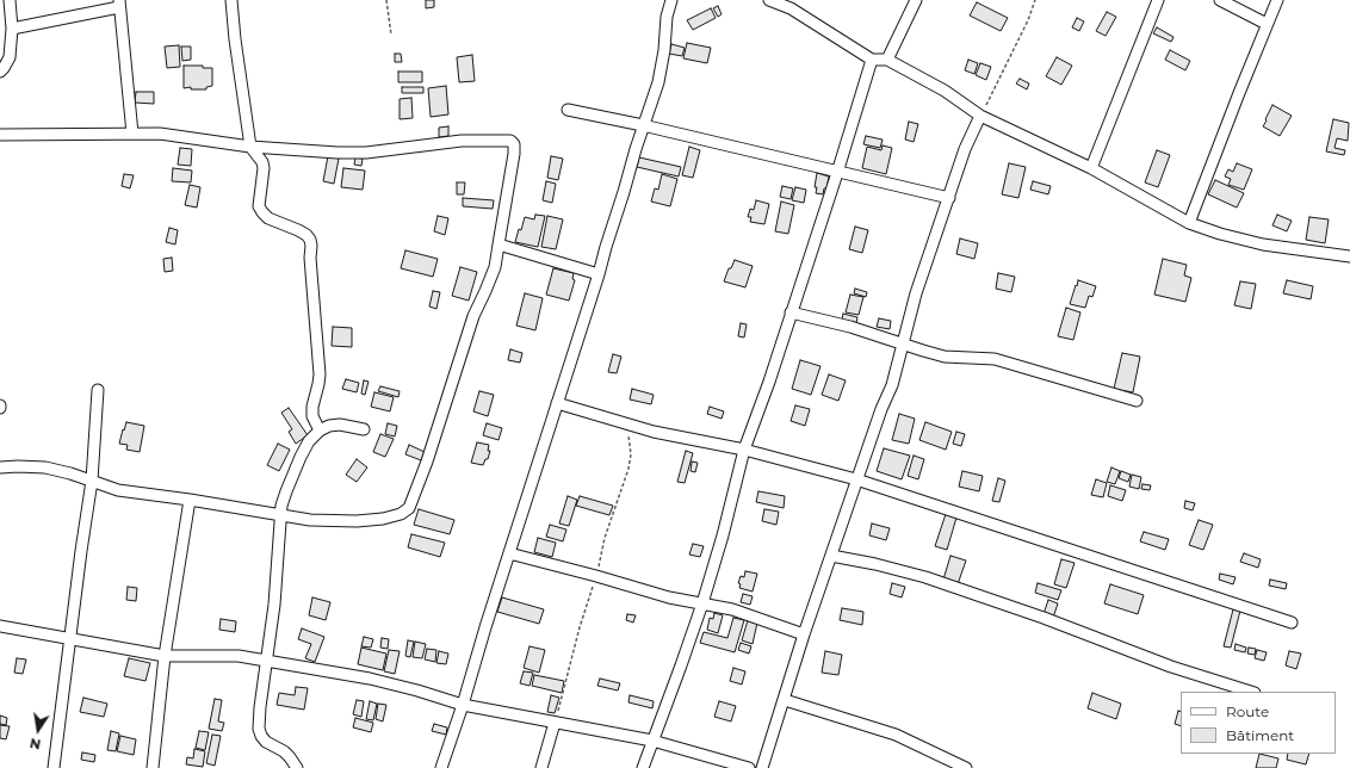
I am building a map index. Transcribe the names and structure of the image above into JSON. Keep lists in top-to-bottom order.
{
  "legend": ["Route", "Bâtiment"],
  "north": "bottom"
}
